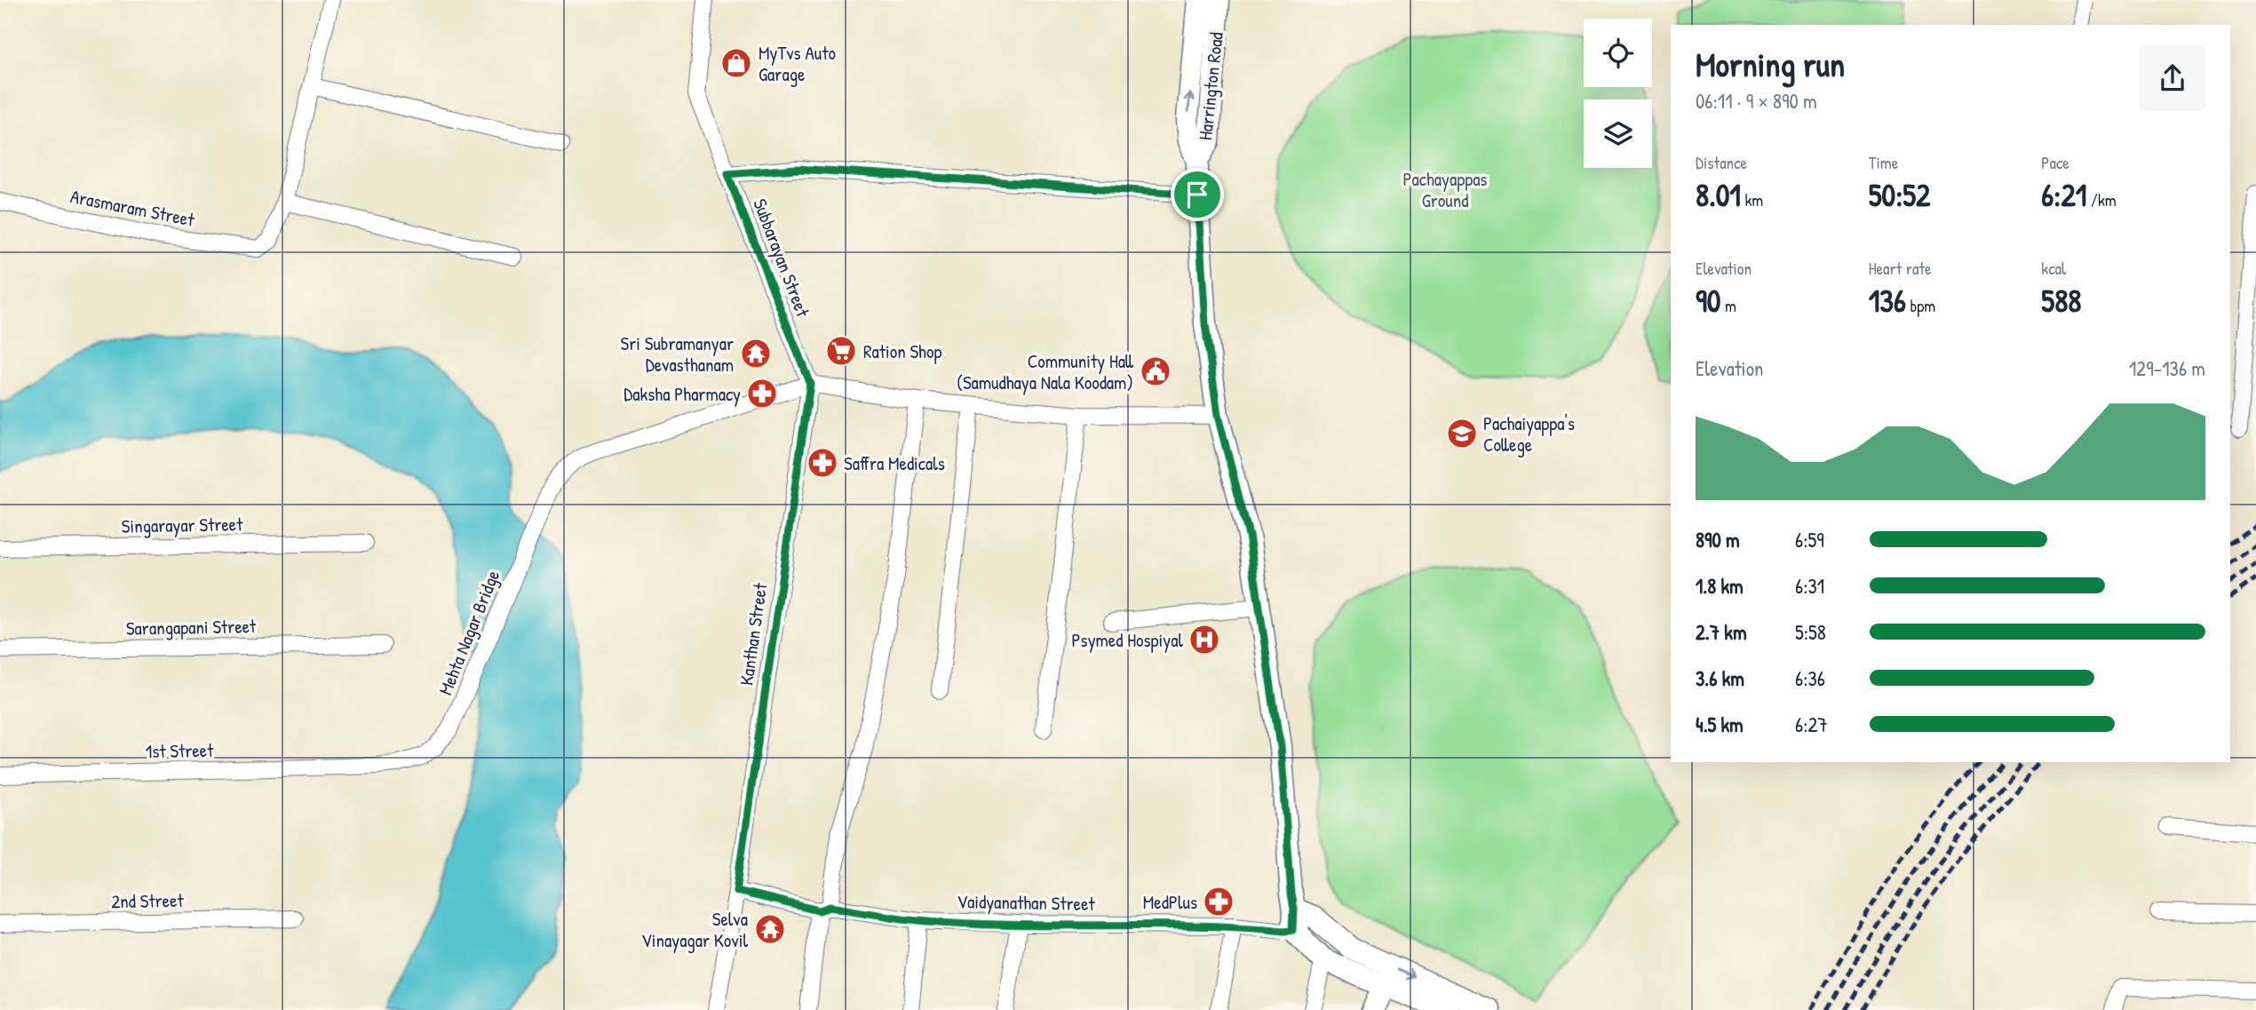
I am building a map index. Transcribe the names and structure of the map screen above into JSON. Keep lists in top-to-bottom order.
{
  "streets": {
    "street": [
      "Harrington Road",
      "Arasmaram Street",
      "Subbarayan Street",
      "Singarayar Street",
      "Sarangapani Street",
      "Mehta Nagar Bridge",
      "Kanthan Street",
      "1st Street",
      "2nd Street",
      "Vaidyanathan Street"
    ]
  },
  "crossings": [
    ["Harrington Road", "Vaidyanathan Street"],
    ["Subbarayan Street", "Mehta Nagar Bridge"],
    ["Subbarayan Street", "Kanthan Street"],
    ["Mehta Nagar Bridge", "Kanthan Street"],
    ["Mehta Nagar Bridge", "1st Street"],
    ["Kanthan Street", "Vaidyanathan Street"]
  ],
  "parks": ["Pachayappas Ground"],
  "places": {
    "shop": ["MyTvs Auto Garage"],
    "supermarket": ["Ration Shop"],
    "temple": ["Sri Subramanyar Devasthanam", "Selva Vinayagar Kovil"],
    "public building": ["Community Hall (Samudhaya Nala Koodam)"],
    "pharmacy": ["Daksha Pharmacy", "Saffra Medicals", "MedPlus"],
    "school or university": ["Pachaiyappa's College"],
    "hospital": ["Psymed Hospiyal"]
  },
  "page": {
    "heading": ["Morning run", "06:11 · 9 × 890 m"],
    "stats": [
      ["Distance", "8.01 km"],
      ["Time", "50:52"],
      ["Pace", "6:21 /km"],
      ["Elevation", "90 m"],
      ["Heart rate", "136 bpm"],
      ["kcal", "588"]
    ],
    "chart": ["Elevation", "129–136 m"],
    "list": [
      {
        "name": "890 m",
        "note": "6:59"
      },
      {
        "name": "1.8 km",
        "note": "6:31"
      },
      {
        "name": "2.7 km",
        "note": "5:58"
      },
      {
        "name": "3.6 km",
        "note": "6:36"
      },
      {
        "name": "4.5 km",
        "note": "6:27"
      }
    ]
  }
}
